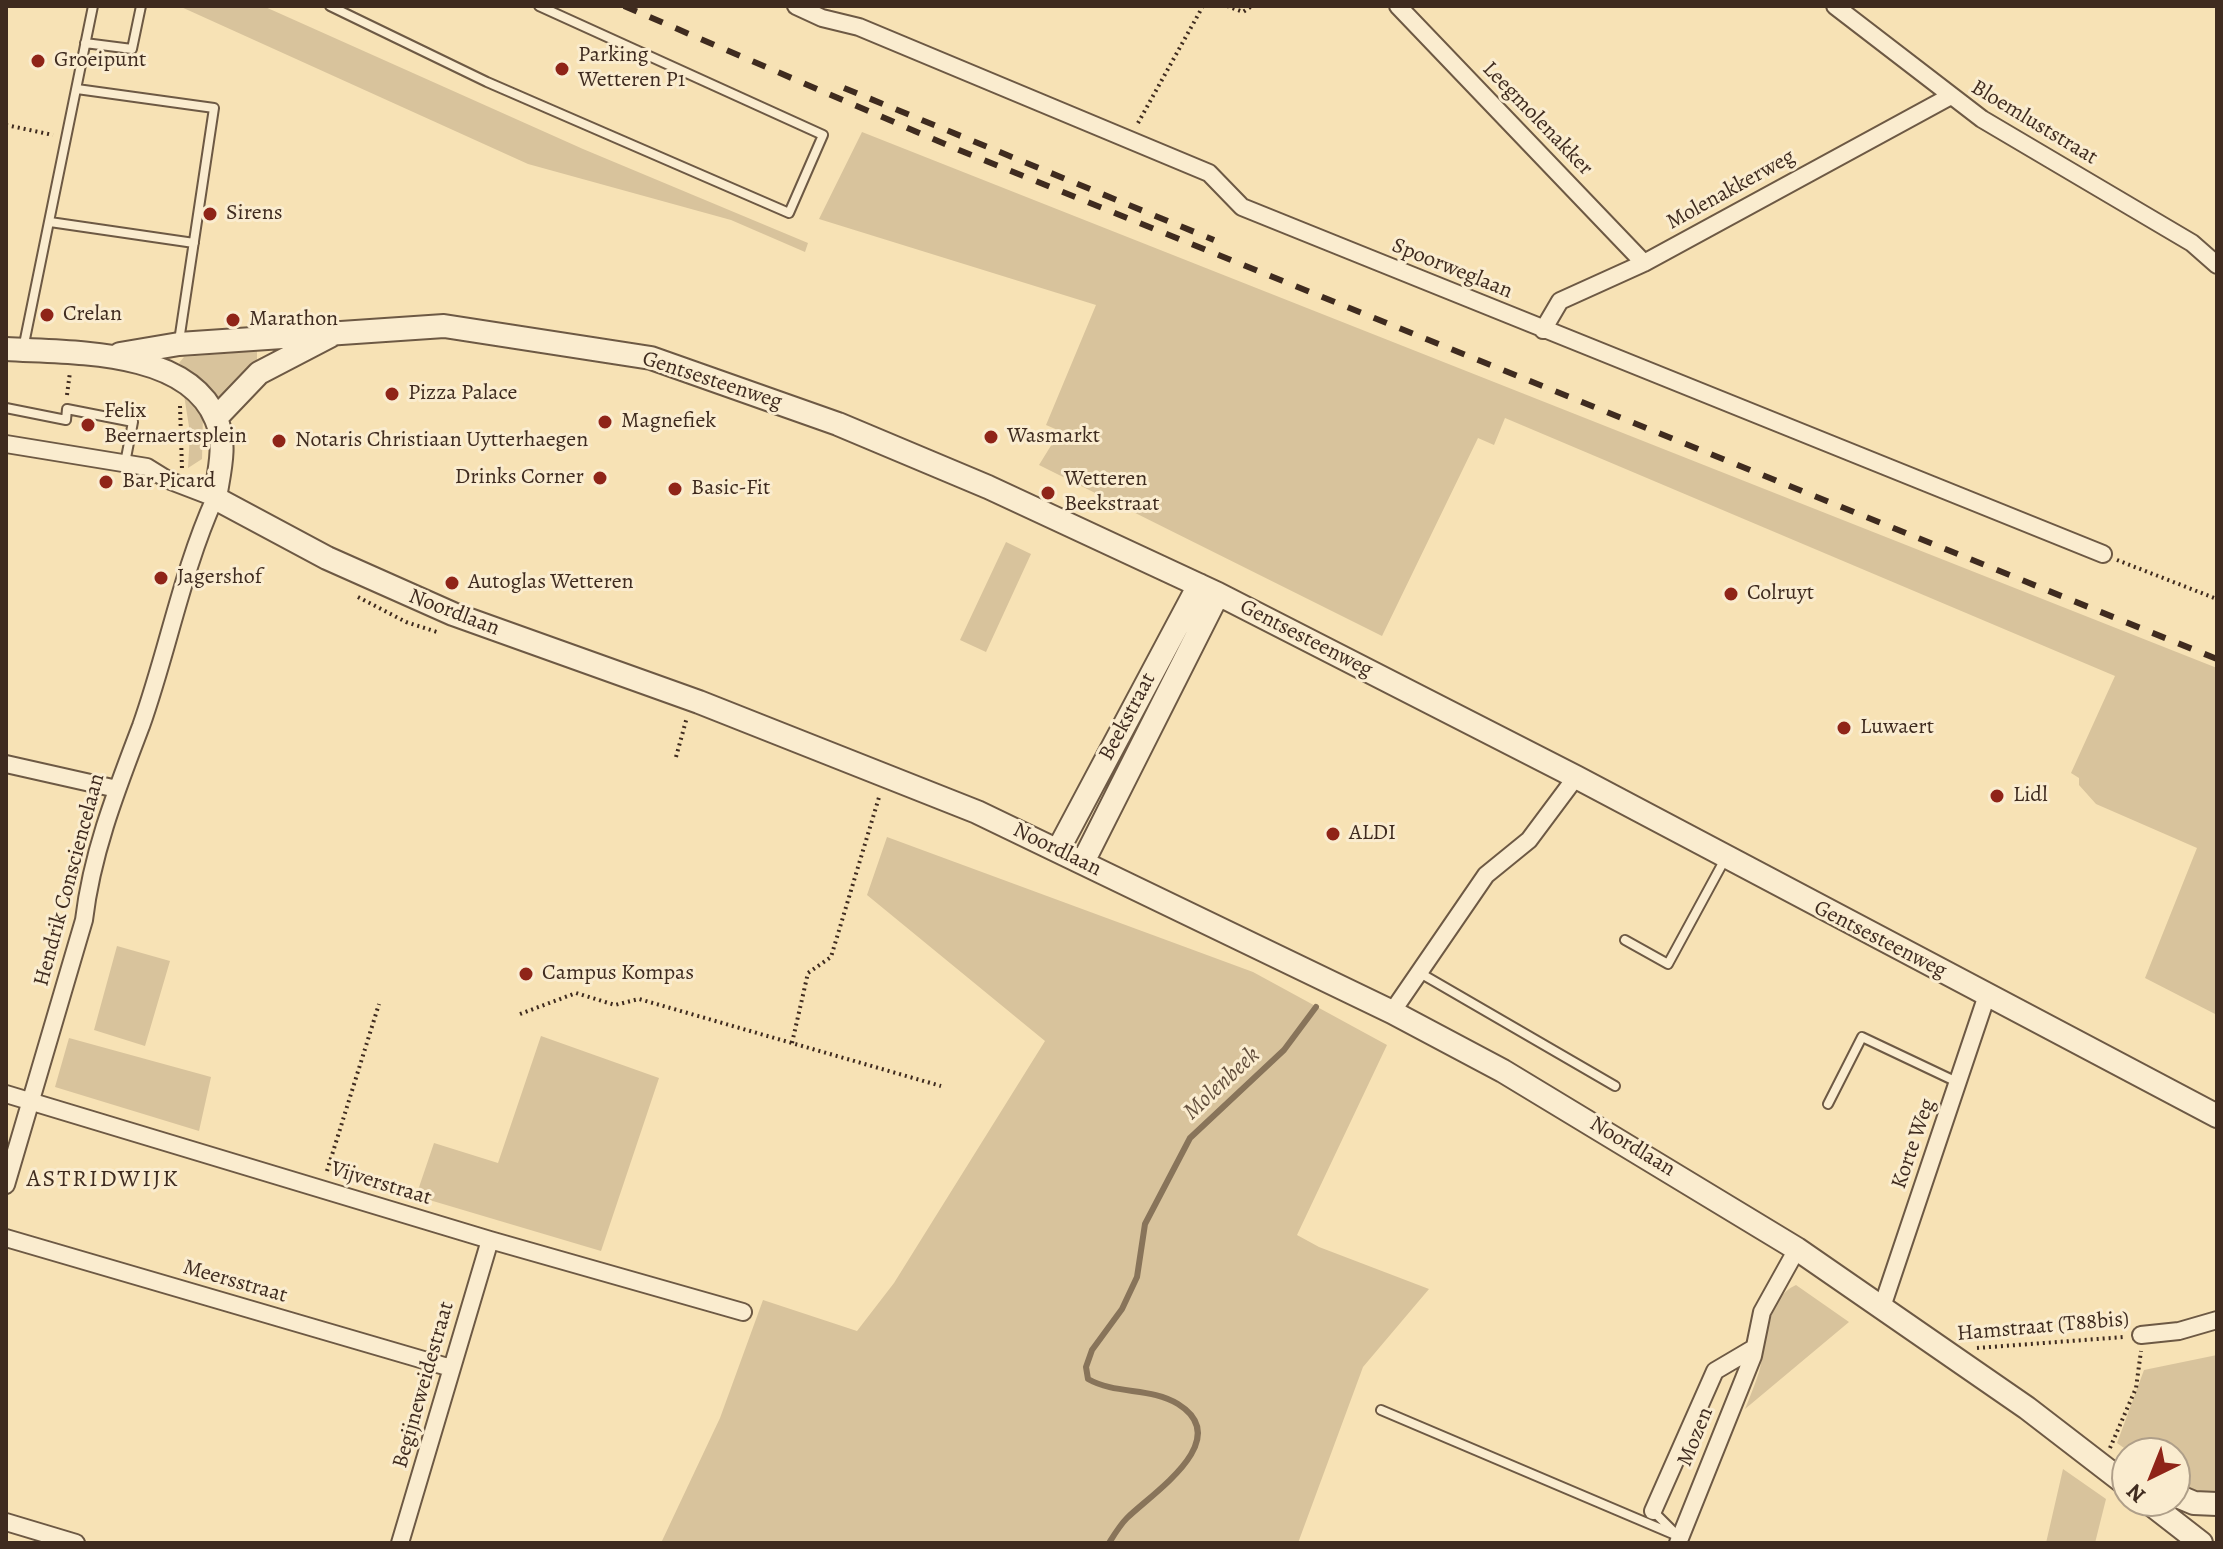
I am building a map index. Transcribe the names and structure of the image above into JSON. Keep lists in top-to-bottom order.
{
  "streets": {
    "street": [
      "Leegmolenakker",
      "Bloemluststraat",
      "Molenakkerweg",
      "Spoorweglaan",
      "Gentsesteenweg",
      "Noordlaan",
      "Beekstraat",
      "Hendrik Consciencelaan",
      "Korte Weg",
      "Vijverstraat",
      "Meersstraat",
      "Begijneweidestraat",
      "Mozen"
    ],
    "path": ["Hamstraat (T88bis)"]
  },
  "crossings": [
    ["Leegmolenakker", "Molenakkerweg"],
    ["Bloemluststraat", "Molenakkerweg"],
    ["Molenakkerweg", "Spoorweglaan"],
    ["Gentsesteenweg", "Beekstraat"],
    ["Gentsesteenweg", "Korte Weg"],
    ["Noordlaan", "Beekstraat"],
    ["Noordlaan", "Hendrik Consciencelaan"],
    ["Noordlaan", "Korte Weg"],
    ["Noordlaan", "Hamstraat (T88bis)"],
    ["Noordlaan", "Mozen"],
    ["Hendrik Consciencelaan", "Vijverstraat"],
    ["Vijverstraat", "Begijneweidestraat"],
    ["Meersstraat", "Begijneweidestraat"]
  ],
  "districts": ["ASTRIDWIJK"],
  "water": ["Molenbeek"],
  "places": [
    "Groeipunt",
    "Parking Wetteren P1",
    "Sirens",
    "Crelan",
    "Marathon",
    "Pizza Palace",
    "Magnefiek",
    "Felix Beernaertsplein",
    "Wasmarkt",
    "Notaris Christiaan Uytterhaegen",
    "Drinks Corner",
    "Bar Picard",
    "Basic-Fit",
    "Wetteren Beekstraat",
    "Jagershof",
    "Autoglas Wetteren",
    "Colruyt",
    "Luwaert",
    "Lidl",
    "ALDI",
    "Campus Kompas"
  ],
  "north": "bottom left"
}
